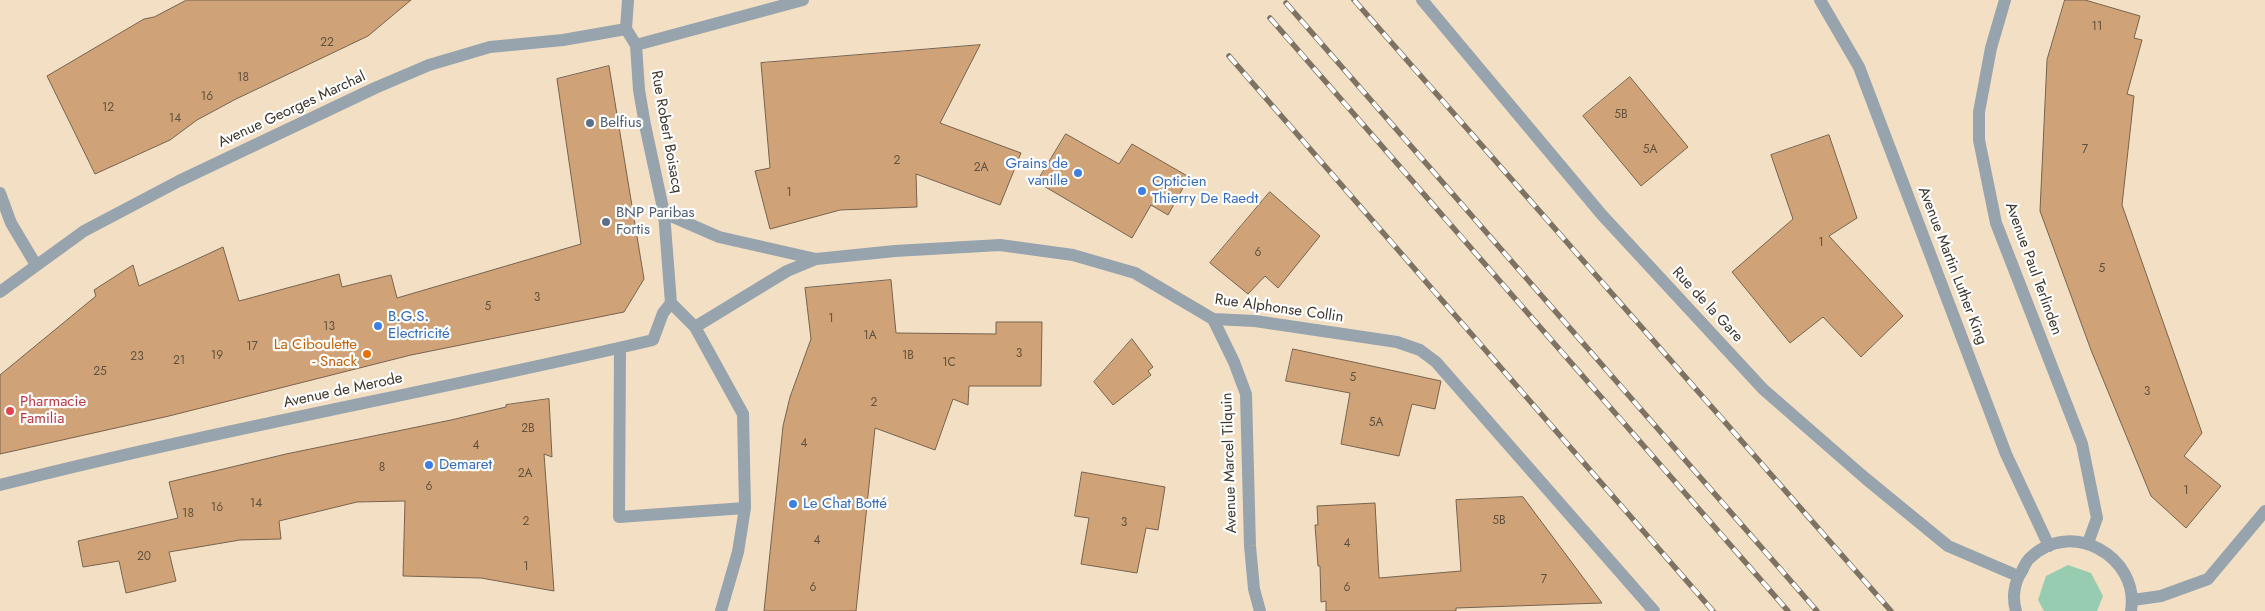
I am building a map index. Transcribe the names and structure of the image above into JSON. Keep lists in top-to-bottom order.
{
  "streets": {
    "street": [
      "Avenue Georges Marchal",
      "Rue Robert Boisacq",
      "Avenue Martin Luther King",
      "Avenue Paul Terlinden",
      "Rue de la Gare",
      "Rue Alphonse Collin",
      "Avenue de Merode",
      "Avenue Marcel Tilquin"
    ]
  },
  "crossings": [
    ["Avenue Georges Marchal", "Rue Robert Boisacq"],
    ["Rue Robert Boisacq", "Avenue de Merode"],
    ["Rue Alphonse Collin", "Avenue Marcel Tilquin"]
  ],
  "places": [
    "Belfius",
    "Grains de vanille",
    "Opticien Thierry De Raedt",
    "BNP Paribas Fortis",
    "B.G.S. Electricité",
    "La Ciboulette - Snack",
    "Pharmacie Familia",
    "Demaret",
    "Le Chat Botté"
  ],
  "house_numbers": [
    "11",
    "22",
    "18",
    "16",
    "12",
    "5B",
    "14",
    "5A",
    "7",
    "2",
    "2A",
    "1",
    "1",
    "6",
    "5",
    "3",
    "5",
    "1",
    "13",
    "1A",
    "17",
    "3",
    "19",
    "1B",
    "23",
    "21",
    "1C",
    "25",
    "5",
    "3",
    "2",
    "5A",
    "2B",
    "4",
    "4",
    "8",
    "2A",
    "6",
    "1",
    "14",
    "16",
    "18",
    "5B",
    "2",
    "3",
    "4",
    "4",
    "20",
    "1",
    "7",
    "6",
    "6"
  ]
}
